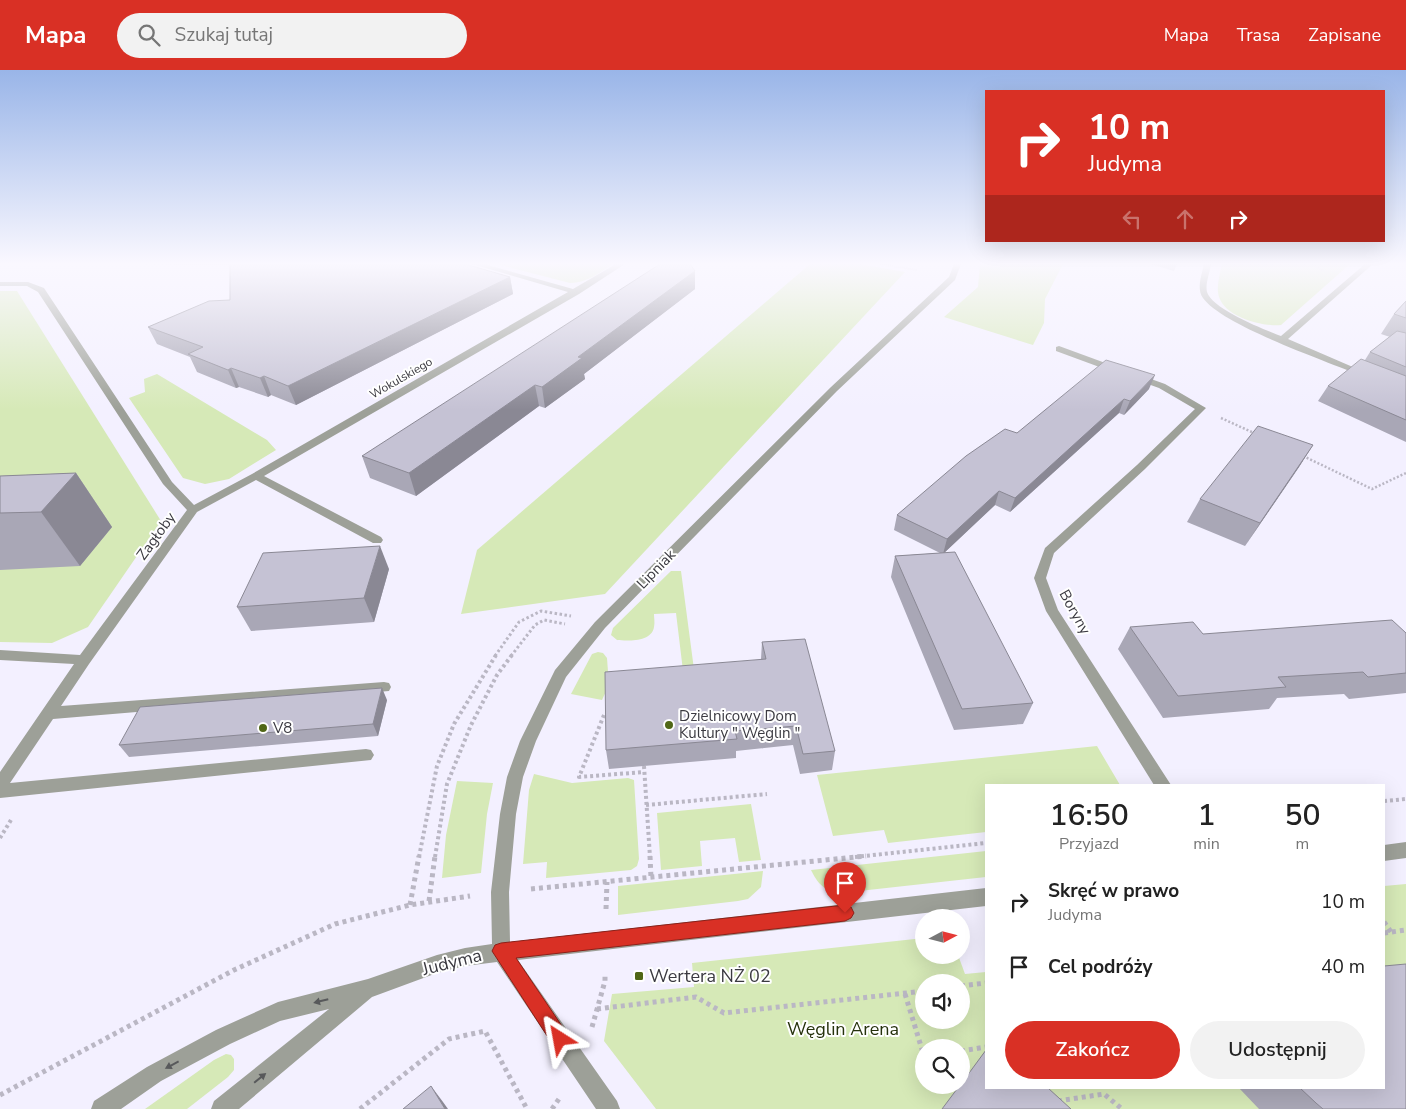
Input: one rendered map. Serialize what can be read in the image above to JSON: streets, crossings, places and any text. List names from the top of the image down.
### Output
{
  "streets": {
    "street": [
      "Wokulskiego",
      "Zagłoby",
      "Lipniak",
      "Boryny",
      "Judyma"
    ]
  },
  "crossings": [
    ["Wokulskiego", "Zagłoby"],
    ["Lipniak", "Judyma"]
  ],
  "parks": ["Węglin Arena"],
  "places": {
    "other": ["Dzielnicowy Dom Kultury \" Węglin \"", "V8"],
    "transit": ["Wertera NŻ 02"]
  },
  "north": "right",
  "page": {
    "header": "Mapa",
    "search": "Szukaj tutaj",
    "nav": ["Mapa", "Trasa", "Zapisane"],
    "turn": ["10 m", "Judyma"],
    "eta": [
      "16:50",
      "Przyjazd",
      "1",
      "min",
      "50",
      "m"
    ],
    "list": [
      {
        "name": "Skręć w prawo",
        "note": "Judyma",
        "value": "10 m"
      },
      {
        "name": "Cel podróży",
        "value": "40 m"
      }
    ],
    "buttons": ["Zakończ", "Udostępnij"]
  }
}
